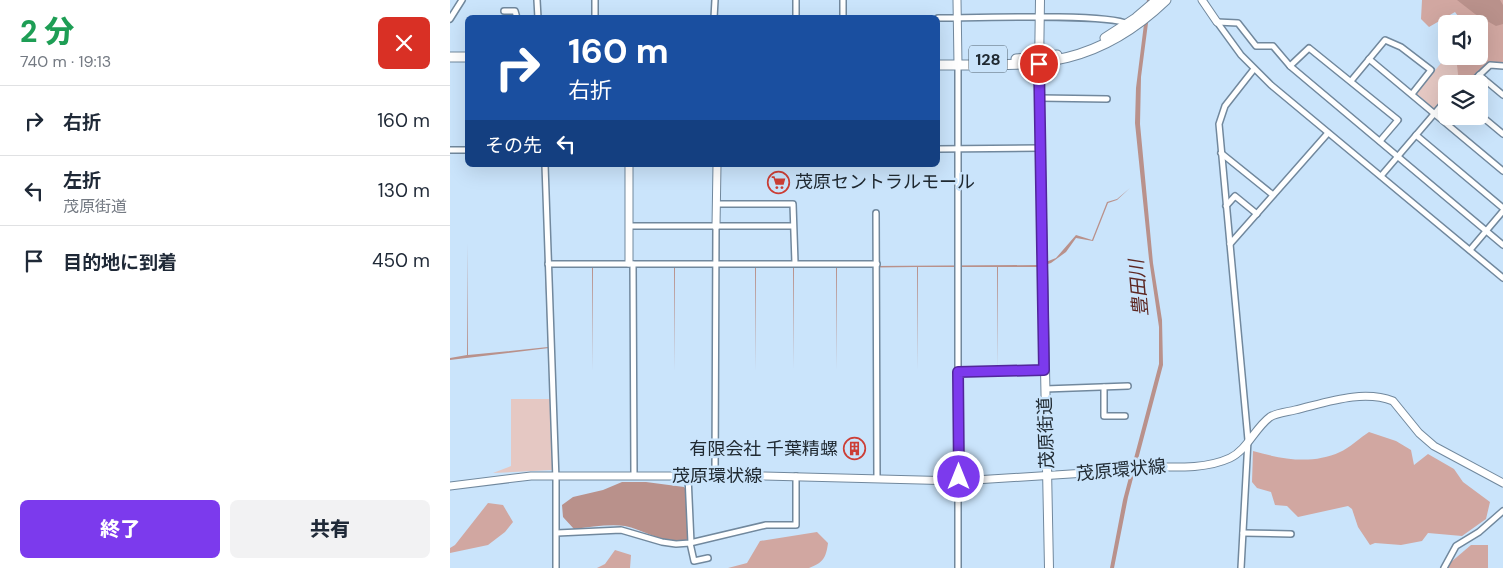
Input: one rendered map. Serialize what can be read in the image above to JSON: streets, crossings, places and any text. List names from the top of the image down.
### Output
{
  "streets": {
    "highway": ["128"],
    "main road": ["茂原街道", "茂原環状線"]
  },
  "crossings": [
    ["128", "茂原街道"],
    ["茂原街道", "茂原環状線"]
  ],
  "water": ["豊田川"],
  "places": {
    "supermarket": ["茂原セントラルモール"],
    "building": ["有限会社 千葉精螺"]
  },
  "page": {
    "heading": ["2 分", "740 m · 19:13"],
    "turn": ["160 m", "右折"],
    "list": [
      {
        "name": "右折",
        "value": "160 m"
      },
      {
        "name": "左折",
        "note": "茂原街道",
        "value": "130 m"
      },
      {
        "name": "目的地に到着",
        "value": "450 m"
      }
    ],
    "then": "その先",
    "buttons": ["終了", "共有"]
  }
}
